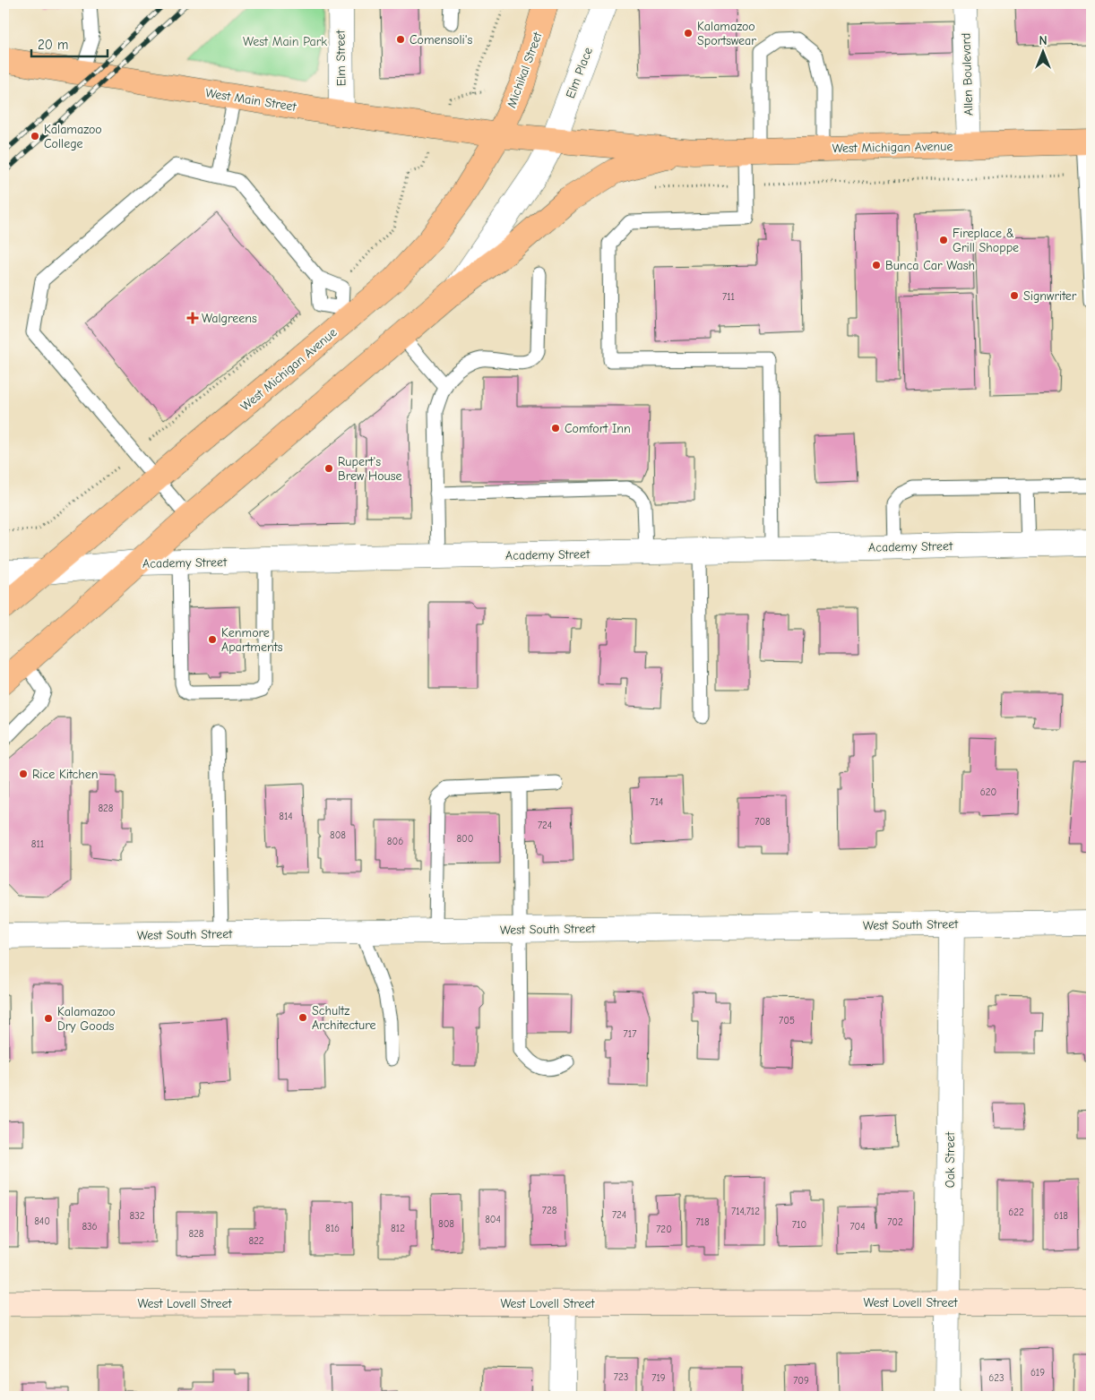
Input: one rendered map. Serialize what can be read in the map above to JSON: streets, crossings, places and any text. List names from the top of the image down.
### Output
{
  "streets": {
    "main road": ["Michikal Street", "West Main Street", "West Michigan Avenue"],
    "street": [
      "Elm Street",
      "Elm Place",
      "Allen Boulevard",
      "Academy Street",
      "West South Street",
      "Oak Street",
      "West Lovell Street"
    ]
  },
  "crossings": [
    ["Elm Street", "West Main Street"],
    ["Michikal Street", "West Main Street"],
    ["Michikal Street", "West Michigan Avenue"],
    ["Elm Place", "West Michigan Avenue"],
    ["Allen Boulevard", "West Michigan Avenue"],
    ["West Main Street", "West Michigan Avenue"],
    ["West Michigan Avenue", "Academy Street"],
    ["West South Street", "Oak Street"],
    ["Oak Street", "West Lovell Street"]
  ],
  "parks": ["West Main Park"],
  "places": {
    "other": [
      "Kalamazoo Sportswear",
      "Comensoli's",
      "Kalamazoo College",
      "Fireplace & Grill Shoppe",
      "Bunca Car Wash",
      "Signwriter",
      "Comfort Inn",
      "Rupert's Brew House",
      "Kenmore Apartments",
      "Rice Kitchen",
      "Schultz Architecture",
      "Kalamazoo Dry Goods"
    ],
    "health": ["Walgreens"]
  },
  "house_numbers": [
    "711",
    "620",
    "714",
    "828",
    "814",
    "708",
    "724",
    "808",
    "800",
    "806",
    "811",
    "705",
    "717",
    "728",
    "714,712",
    "622",
    "724",
    "832",
    "618",
    "804",
    "840",
    "718",
    "702",
    "808",
    "710",
    "836",
    "704",
    "816",
    "812",
    "720",
    "828",
    "822",
    "619",
    "723",
    "719",
    "623",
    "709"
  ],
  "scale_bar": "20 m",
  "north": "top"
}
